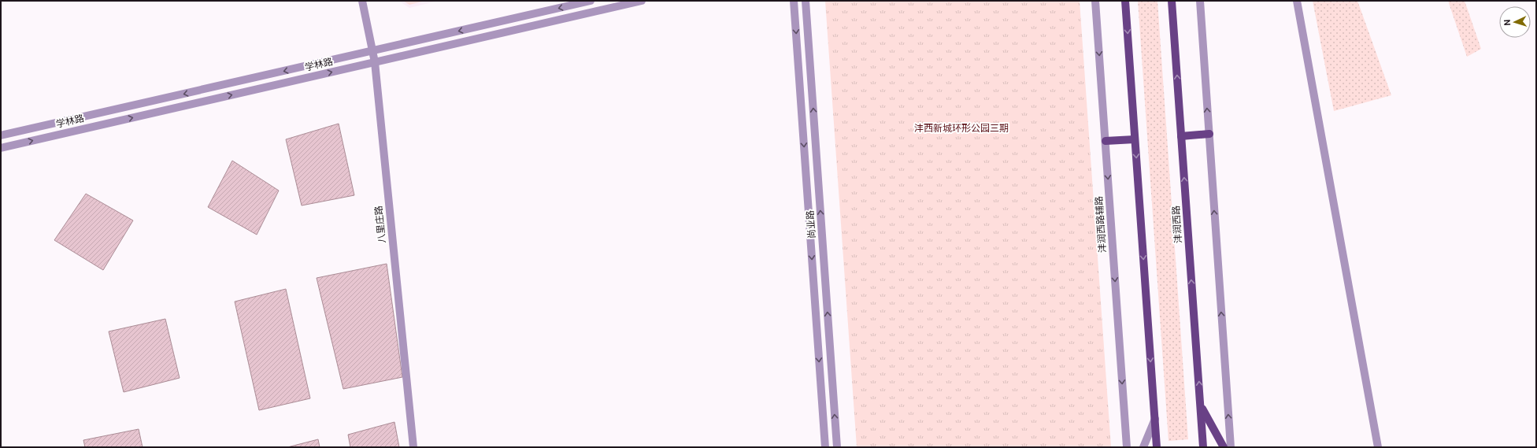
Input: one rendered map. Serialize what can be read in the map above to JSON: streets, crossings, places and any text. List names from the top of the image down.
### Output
{
  "streets": {
    "main road": ["沣润西路"],
    "street": [
      "学林路",
      "八里庄路",
      "尚业路",
      "沣润西路辅路"
    ]
  },
  "crossings": [
    ["学林路", "八里庄路"]
  ],
  "one_way": ["沣润西路辅路"],
  "parks": ["沣西新城环形公园三期"],
  "north": "left"
}
